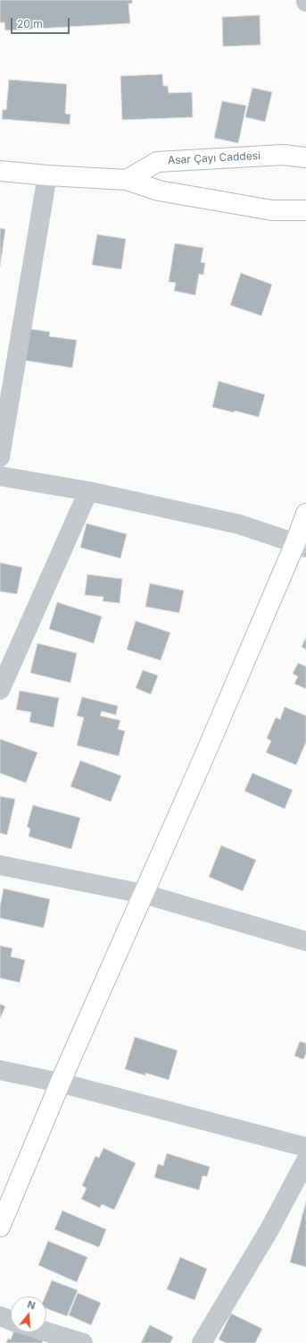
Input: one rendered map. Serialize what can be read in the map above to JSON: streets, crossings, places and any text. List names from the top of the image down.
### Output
{
  "streets": {
    "street": ["Asar Çayı Caddesi"]
  },
  "scale_bar": "20 m",
  "north": "top"
}
